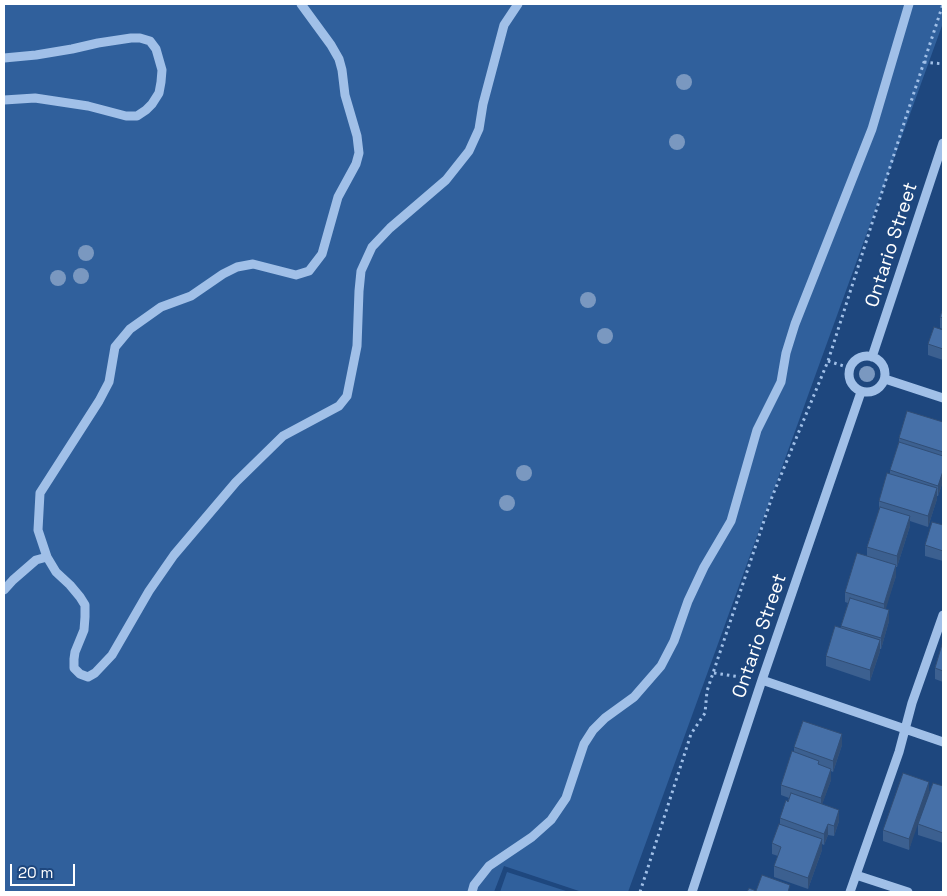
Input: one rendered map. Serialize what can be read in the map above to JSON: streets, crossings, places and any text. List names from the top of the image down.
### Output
{
  "streets": {
    "street": ["Ontario Street"]
  },
  "scale_bar": "20 m"
}
